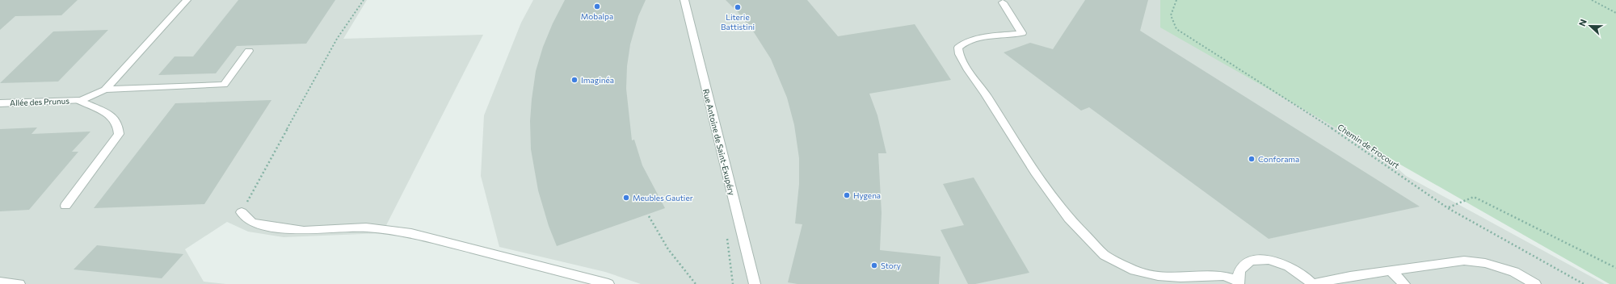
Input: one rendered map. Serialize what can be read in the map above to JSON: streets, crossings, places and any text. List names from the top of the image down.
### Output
{
  "streets": {
    "street": ["Allée des Prunus", "Rue Antoine de Saint-Exupéry"],
    "path": ["Chemin de Frocourt"]
  },
  "places": [
    "Mobalpa",
    "Literie Battistini",
    "Imaginéa",
    "Conforama",
    "Hygena",
    "Meubles Gautier",
    "Story"
  ],
  "north": "left"
}
